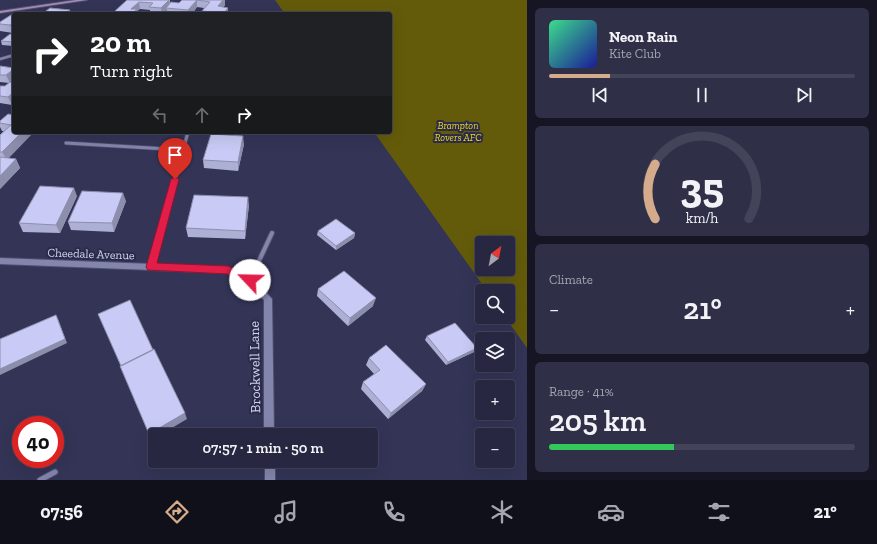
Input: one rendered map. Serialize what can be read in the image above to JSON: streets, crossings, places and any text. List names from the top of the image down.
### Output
{
  "streets": {
    "street": ["Cheedale Avenue", "Brockwell Lane"]
  },
  "crossings": [
    ["Cheedale Avenue", "Brockwell Lane"]
  ],
  "parks": ["Brampton Rovers AFC"],
  "north": "top right",
  "page": {
    "turn": ["20 m", "Turn right"],
    "song": ["Neon Rain", "Kite Club"],
    "map_buttons": ["+", "−"],
    "tile": [
      "Climate",
      ["Range · 41%", "205 km"]
    ],
    "heat": ["−", "21°", "+"],
    "limit": "40",
    "trip": "07:57 · 1 min · 50 m",
    "tabs": ["07:56", "21°"],
    "gauge": ["35", "km/h"]
  }
}
